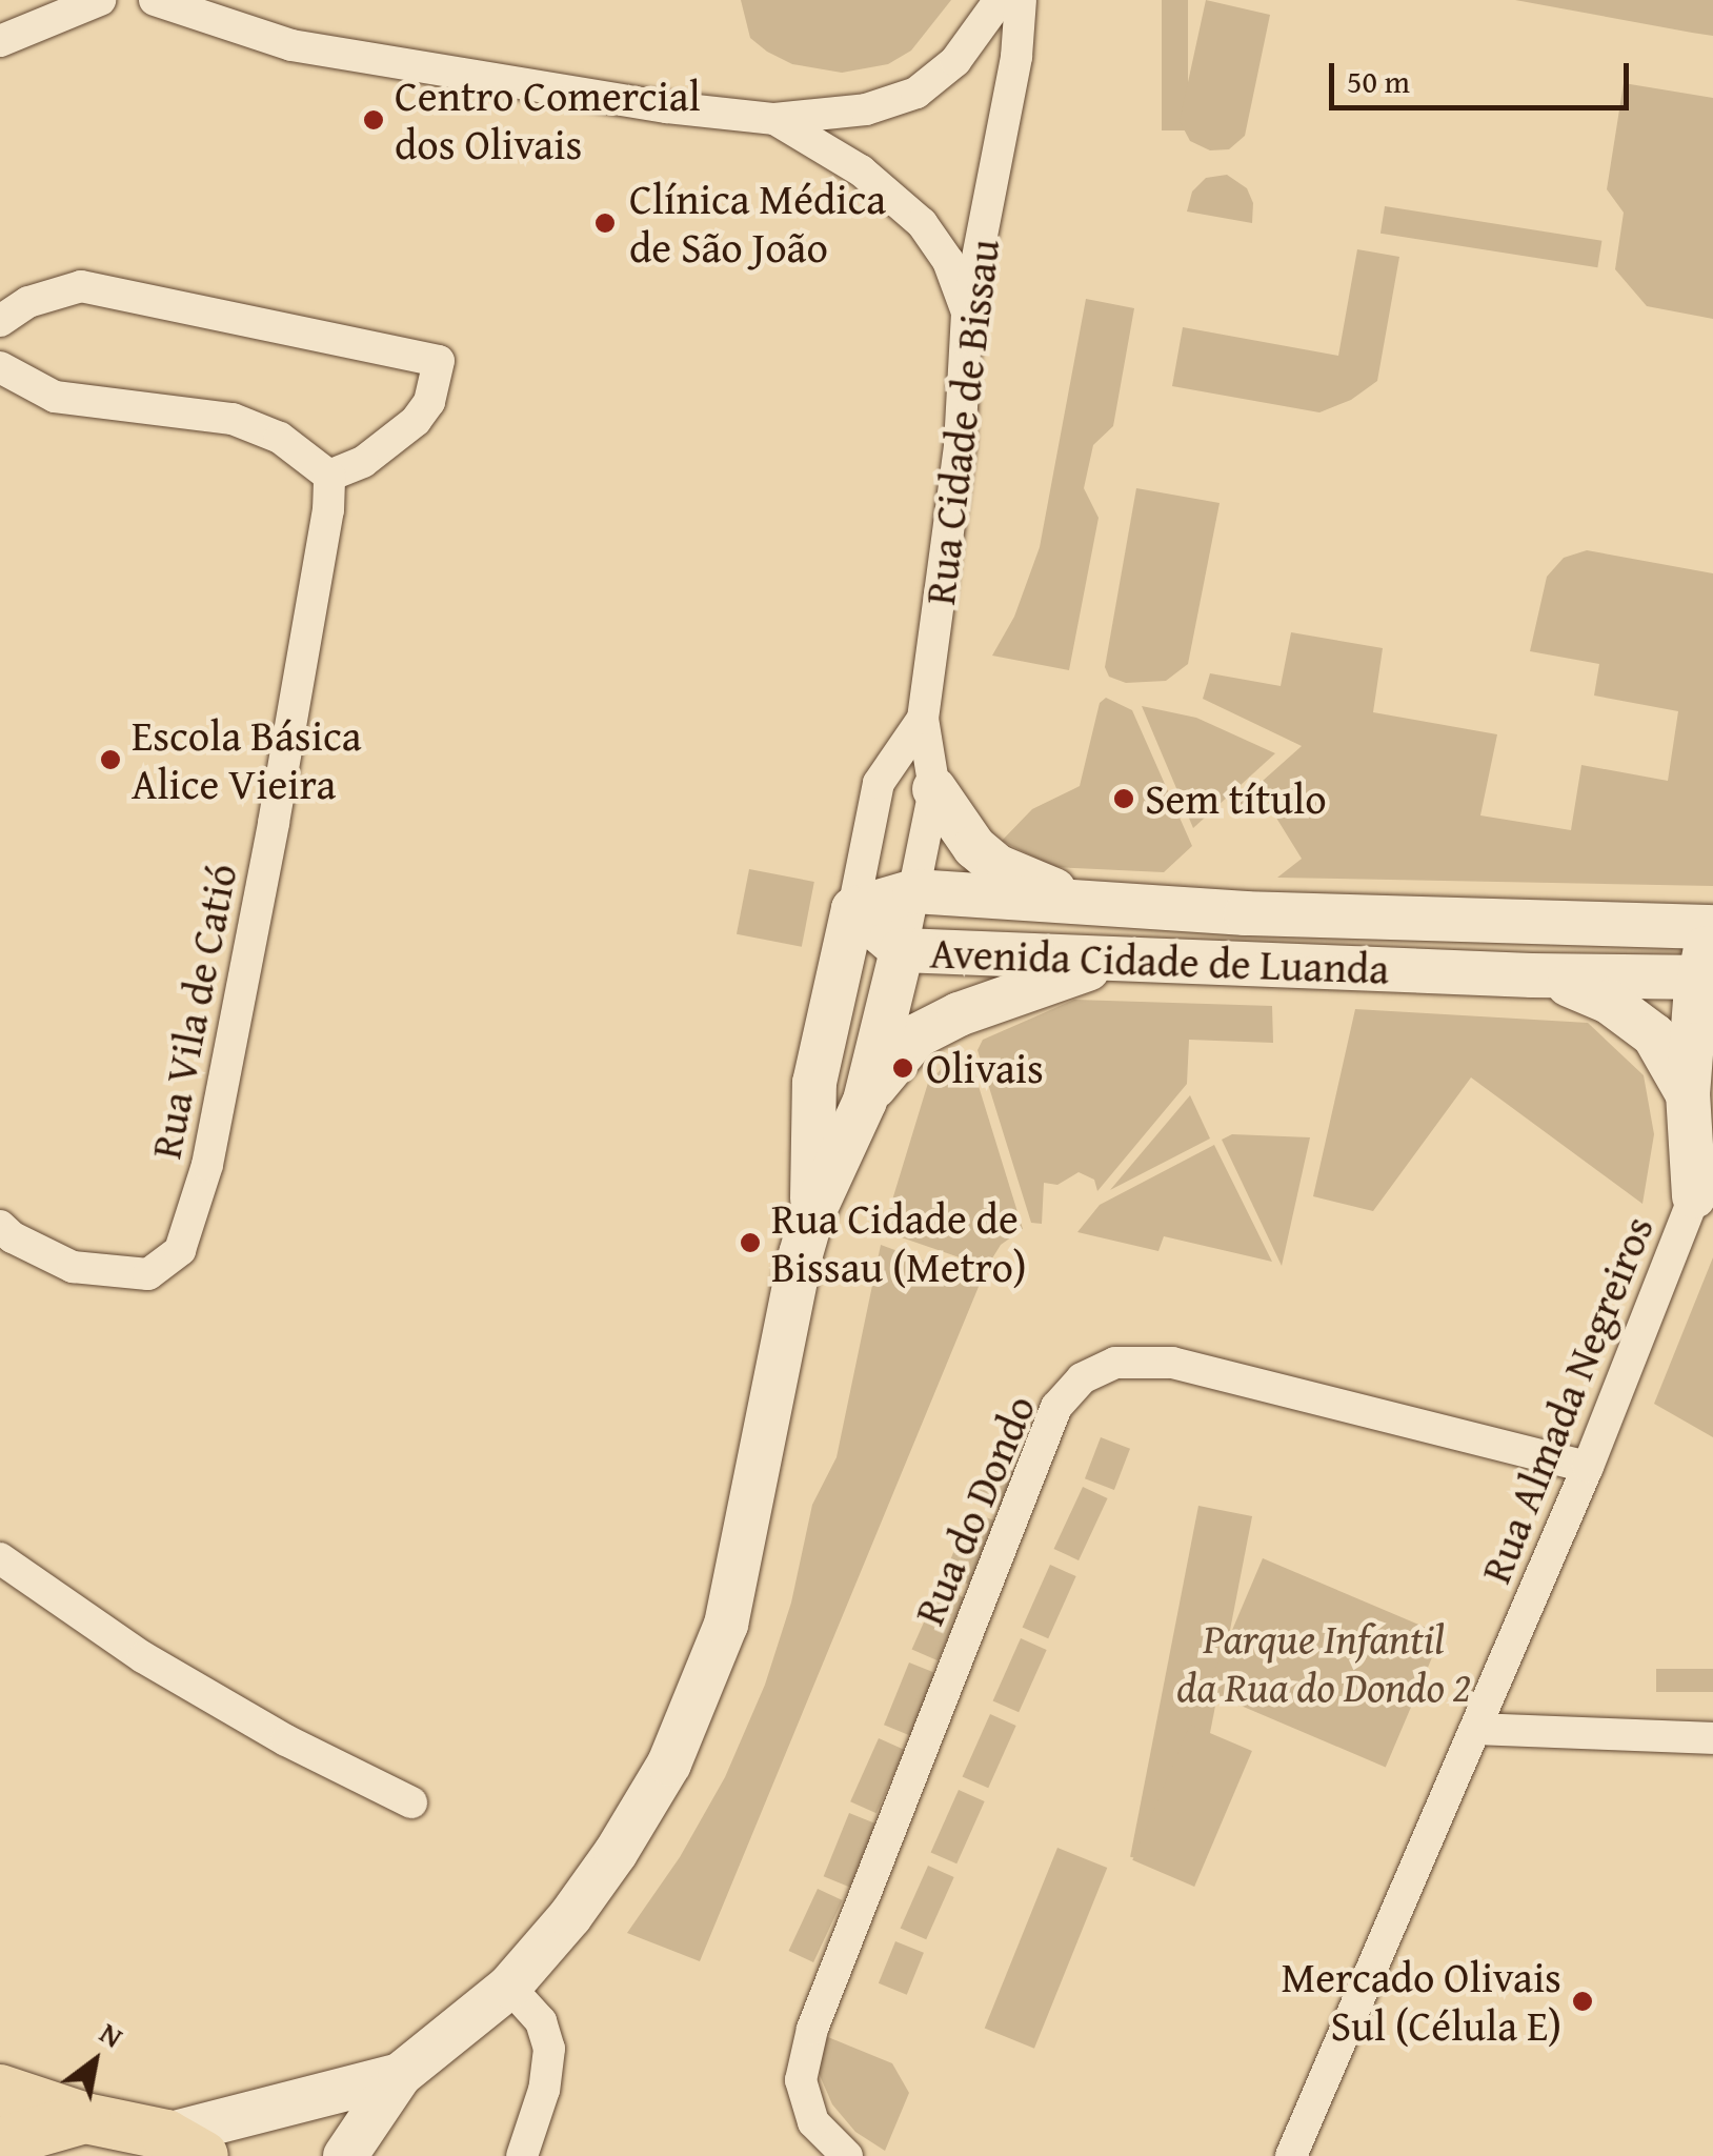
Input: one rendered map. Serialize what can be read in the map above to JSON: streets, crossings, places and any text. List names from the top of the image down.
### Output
{
  "streets": {
    "main road": ["Rua Cidade de Bissau", "Avenida Cidade de Luanda"],
    "street": ["Rua Vila de Catió", "Rua Almada Negreiros", "Rua do Dondo"]
  },
  "crossings": [
    ["Rua Cidade de Bissau", "Avenida Cidade de Luanda"],
    ["Rua Almada Negreiros", "Rua do Dondo"]
  ],
  "parks": ["Parque Infantil da Rua do Dondo 2"],
  "places": [
    "Centro Comercial dos Olivais",
    "Clínica Médica de São João",
    "Escola Básica Alice Vieira",
    "Sem título",
    "Olivais",
    "Rua Cidade de Bissau (Metro)",
    "Mercado Olivais Sul (Célula E)"
  ],
  "scale_bar": "50 m",
  "north": "top right"
}
